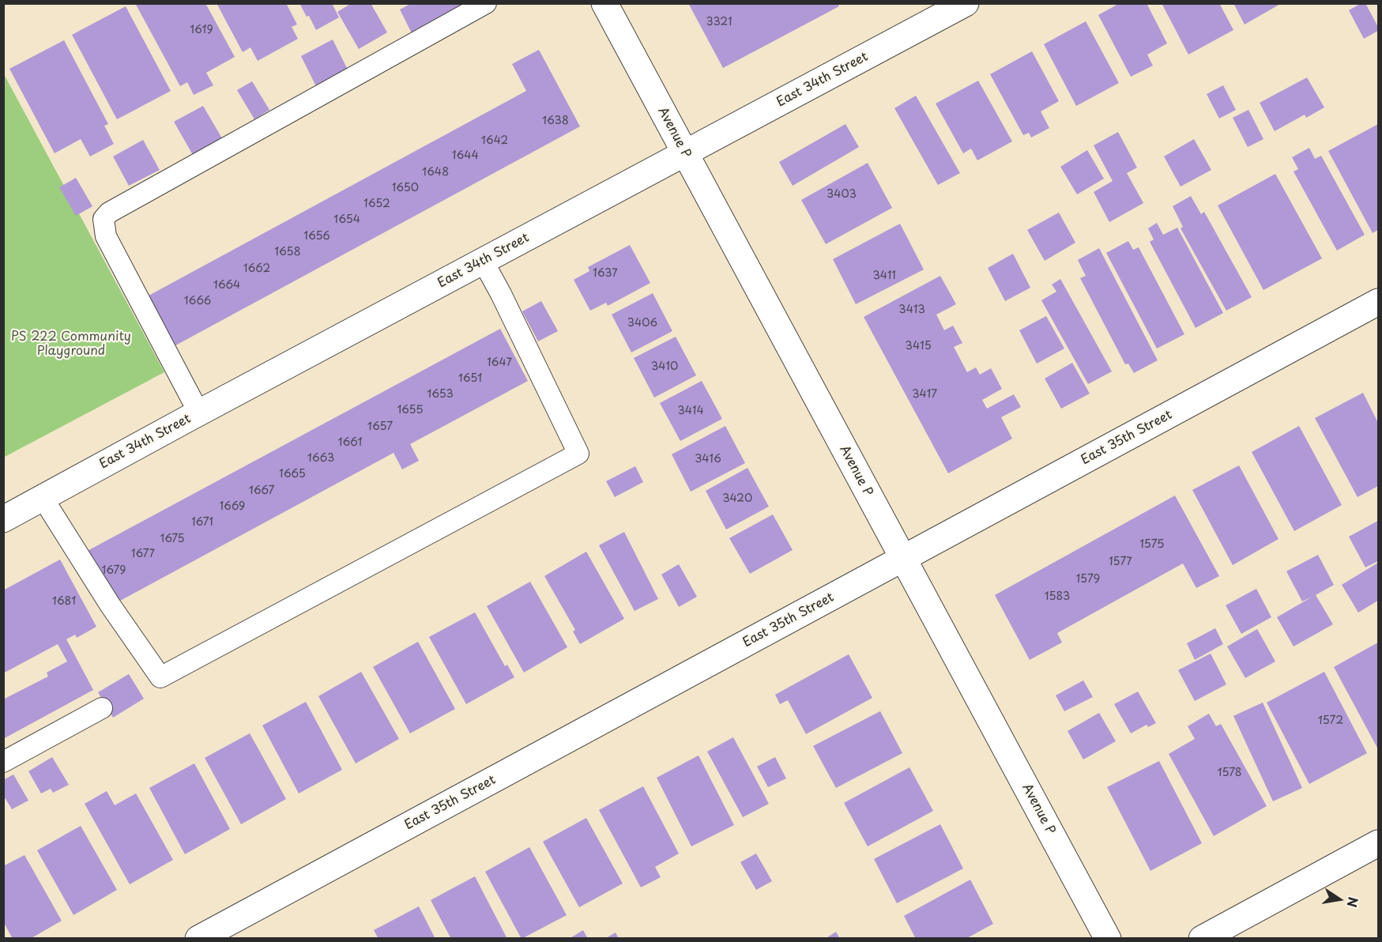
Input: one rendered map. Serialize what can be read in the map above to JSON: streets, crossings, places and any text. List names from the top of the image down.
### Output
{
  "streets": {
    "street": ["East 34th Street", "Avenue P", "East 35th Street"]
  },
  "crossings": [
    ["East 34th Street", "Avenue P"],
    ["Avenue P", "East 35th Street"]
  ],
  "parks": ["PS 222 Community Playground"],
  "house_numbers": [
    "3321",
    "1619",
    "1638",
    "1642",
    "1644",
    "1648",
    "1650",
    "3403",
    "1652",
    "1654",
    "1656",
    "1658",
    "1662",
    "1637",
    "3411",
    "1664",
    "1666",
    "3413",
    "3406",
    "3415",
    "1647",
    "3410",
    "1651",
    "1653",
    "3417",
    "1655",
    "3414",
    "1657",
    "1661",
    "1663",
    "3416",
    "1665",
    "1667",
    "3420",
    "1669",
    "1671",
    "1675",
    "1575",
    "1677",
    "1577",
    "1679",
    "1579",
    "1583",
    "1681",
    "1572",
    "1578"
  ],
  "north": "right"
}
